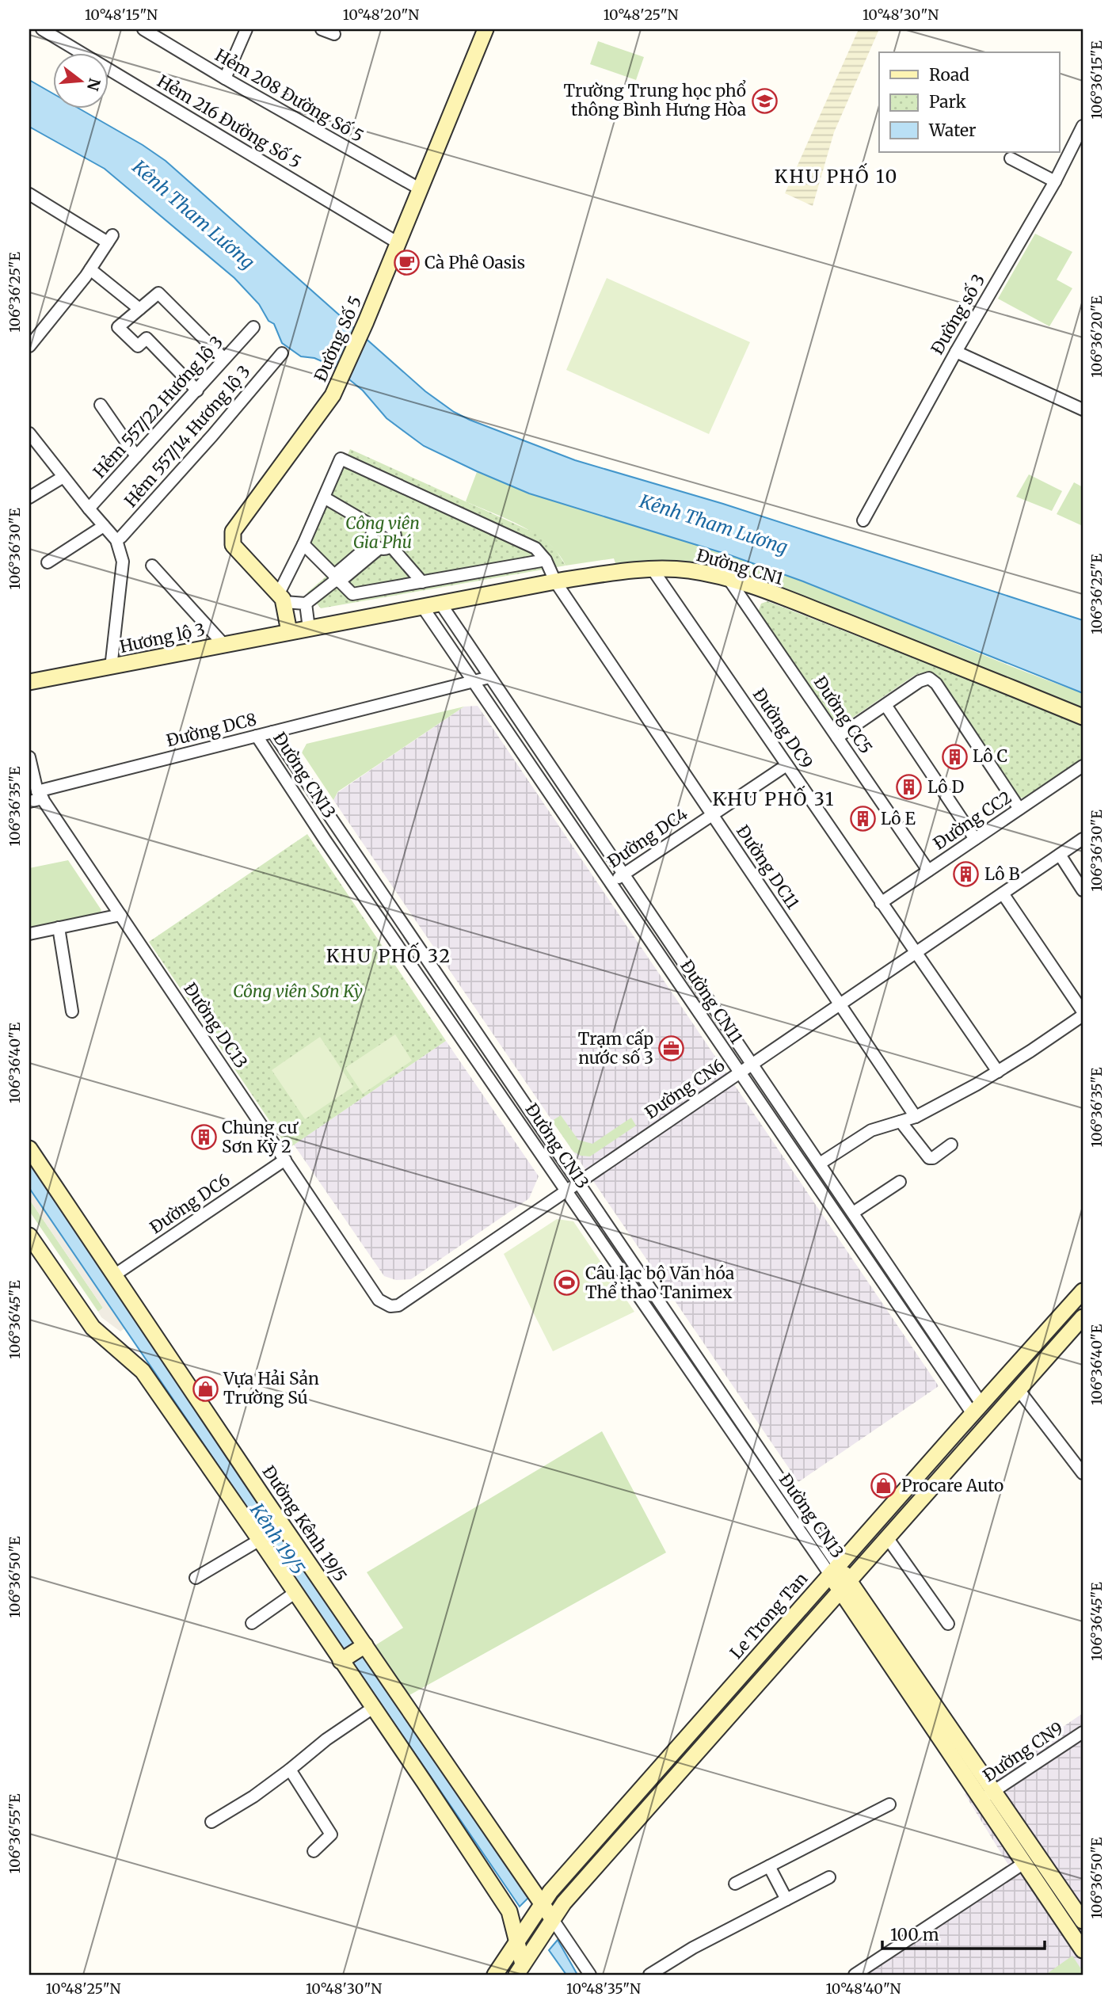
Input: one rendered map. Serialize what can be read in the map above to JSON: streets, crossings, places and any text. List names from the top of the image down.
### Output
{
  "streets": {
    "street": [
      "Hẻm 208 Đường Số 5",
      "Hẻm 216 Đường Số 5",
      "Đường số 3",
      "Đường Số 5",
      "Hẻm 557/22 Hương lộ 3",
      "Hẻm 557/14 Hương lộ 3",
      "Đường CN1",
      "Hương lộ 3",
      "Đường CC5",
      "Đường DC9",
      "Đường DC8",
      "Đường CN13",
      "Đường CC2",
      "Đường DC4",
      "Đường DC11",
      "Đường CN11",
      "Đường DC13",
      "Đường CN6",
      "Đường DC6",
      "Đường Kênh 19/5",
      "Le Trong Tan",
      "Đường CN9"
    ]
  },
  "crossings": [
    ["Hẻm 208 Đường Số 5", "Đường Số 5"],
    ["Hẻm 216 Đường Số 5", "Đường Số 5"],
    ["Đường CN1", "Hương lộ 3"],
    ["Đường CN1", "Đường CC5"],
    ["Đường CN1", "Đường DC9"],
    ["Đường CN1", "Đường DC11"],
    ["Đường CN1", "Đường CN11"],
    ["Đường CC5", "Đường CC2"],
    ["Đường DC9", "Đường CC2"],
    ["Đường DC9", "Đường DC4"],
    ["Đường DC9", "Đường CN6"],
    ["Đường DC8", "Đường CN13"],
    ["Đường DC8", "Đường CN11"],
    ["Đường DC8", "Đường DC13"],
    ["Đường CN13", "Đường CN6"],
    ["Đường CN13", "Le Trong Tan"],
    ["Đường DC4", "Đường DC11"],
    ["Đường DC4", "Đường CN11"],
    ["Đường DC11", "Đường CN6"],
    ["Đường CN11", "Đường CN6"],
    ["Đường CN11", "Le Trong Tan"],
    ["Đường DC13", "Đường CN6"],
    ["Đường DC13", "Đường DC6"],
    ["Đường DC6", "Đường Kênh 19/5"],
    ["Đường Kênh 19/5", "Le Trong Tan"]
  ],
  "districts": ["KHU PHỐ 10", "KHU PHỐ 31", "KHU PHỐ 32"],
  "water": ["Kênh Tham Lương", "Kênh 19/5"],
  "parks": ["Công viên Gia Phú", "Công viên Sơn Kỳ"],
  "places": {
    "school or university": ["Trường Trung học phổ thông Bình Hưng Hòa"],
    "cafe": ["Cà Phê Oasis"],
    "building": [
      "Lô C",
      "Lô D",
      "Lô E",
      "Lô B",
      "Chung cư Sơn Kỳ 2"
    ],
    "office": ["Trạm cấp nước số 3"],
    "sports": ["Câu lạc bộ Văn hóa Thể thao Tanimex"],
    "shop": ["Vựa Hải Sản Trường Sú", "Procare Auto"]
  },
  "legend": ["Road", "Park", "Water"],
  "scale_bar": "100 m",
  "north": "right",
  "coordinates": [
    "10°48'15\"N",
    "10°48'20\"N",
    "10°48'25\"N",
    "10°48'30\"N",
    "106°36'15\"E",
    "106°36'25\"E",
    "106°36'20\"E",
    "106°36'30\"E",
    "106°36'35\"E",
    "106°36'40\"E",
    "106°36'45\"E",
    "106°36'50\"E",
    "106°36'55\"E",
    "10°48'35\"N",
    "10°48'40\"N"
  ]
}
